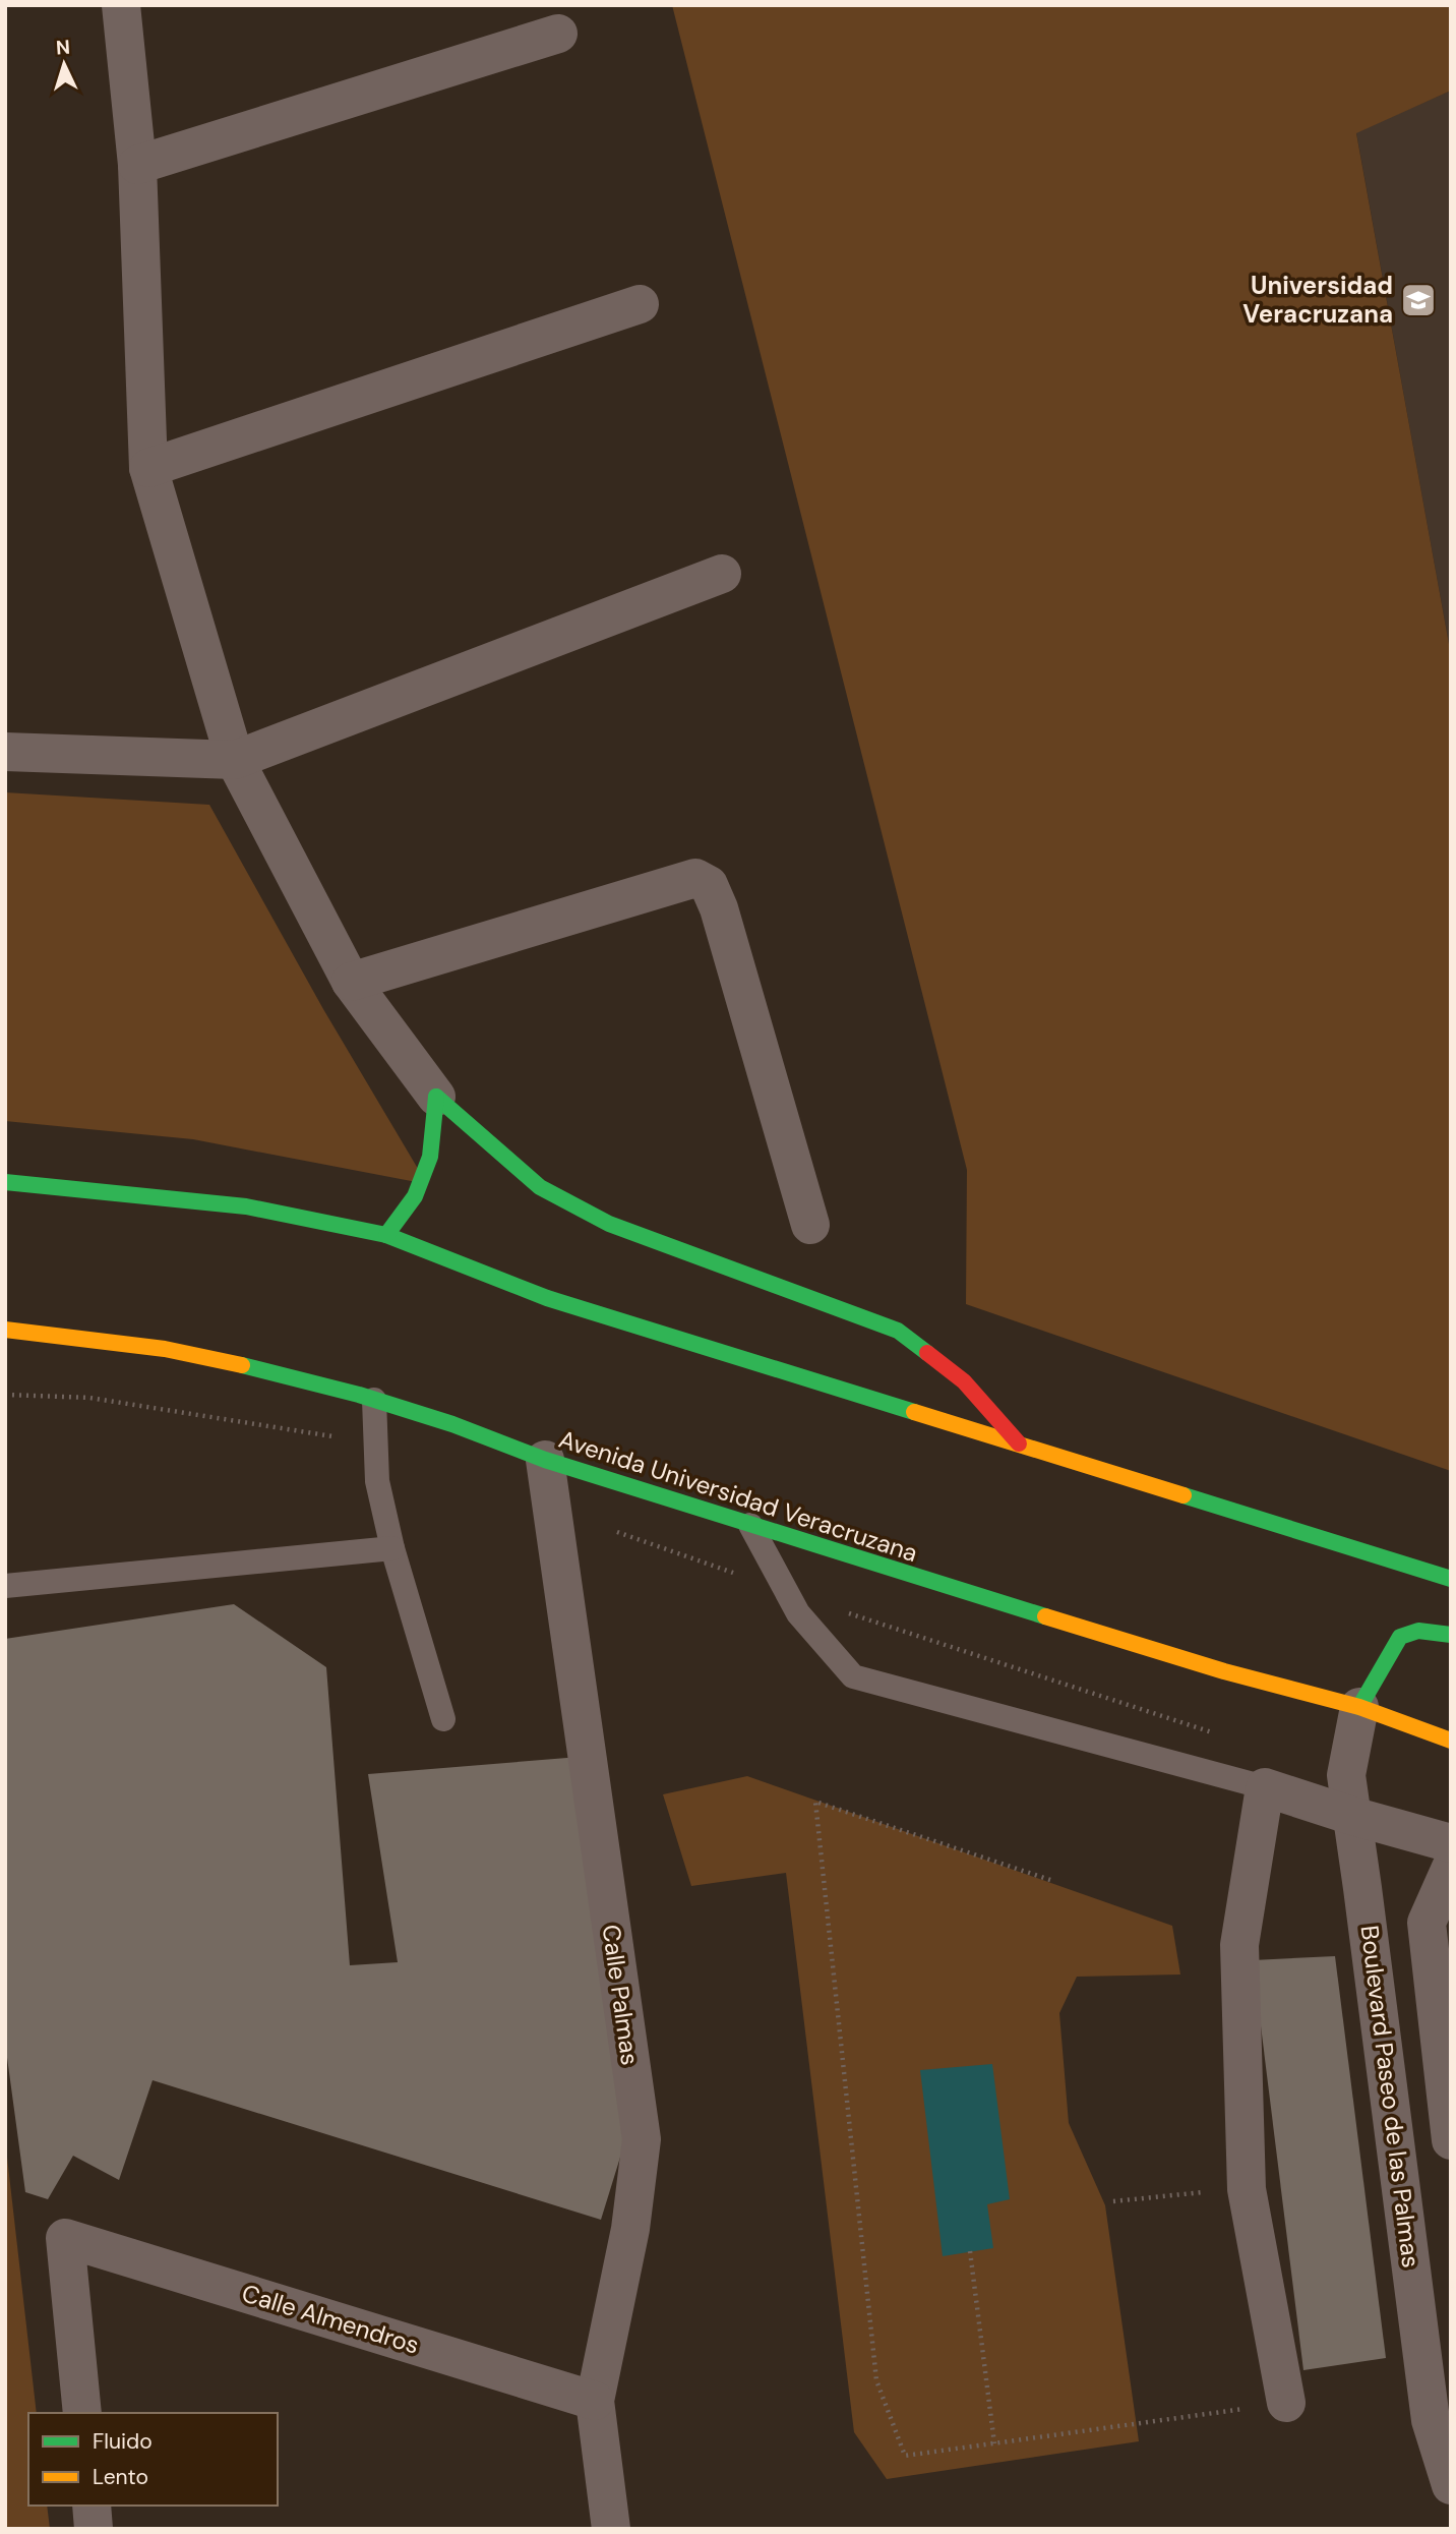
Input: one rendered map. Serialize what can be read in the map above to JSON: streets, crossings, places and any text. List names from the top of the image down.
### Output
{
  "streets": {
    "main road": ["Avenida Universidad Veracruzana"],
    "street": ["Calle Palmas", "Boulevard Paseo de las Palmas", "Calle Almendros"]
  },
  "crossings": [
    ["Avenida Universidad Veracruzana", "Calle Palmas"],
    ["Avenida Universidad Veracruzana", "Boulevard Paseo de las Palmas"],
    ["Calle Palmas", "Calle Almendros"]
  ],
  "places": {
    "school or university": ["Universidad Veracruzana"]
  },
  "legend": ["Fluido", "Lento"],
  "north": "top"
}
